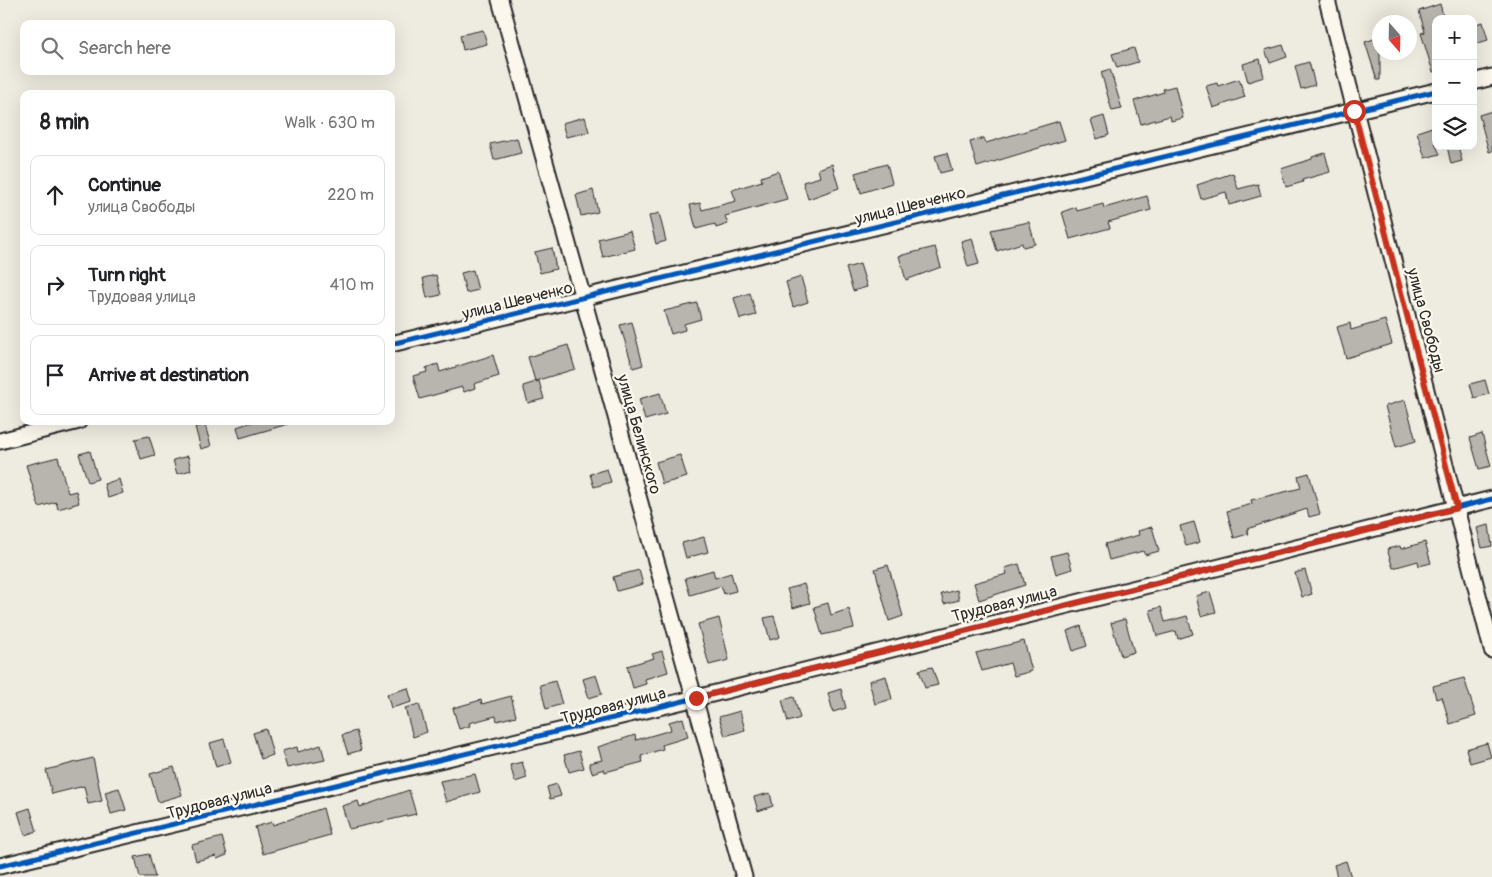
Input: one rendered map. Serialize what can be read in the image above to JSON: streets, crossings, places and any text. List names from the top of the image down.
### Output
{
  "streets": {
    "street": [
      "улица Шевченко",
      "улица Свободы",
      "улица Белинского",
      "Трудовая улица"
    ]
  },
  "crossings": [
    ["улица Шевченко", "улица Свободы"],
    ["улица Шевченко", "улица Белинского"],
    ["улица Свободы", "Трудовая улица"],
    ["улица Белинского", "Трудовая улица"]
  ],
  "north": "bottom",
  "page": {
    "map_buttons": ["+", "−"],
    "search": "Search here",
    "heading": ["8 min", "Walk · 630 m"],
    "list": [
      ["Continue", "улица Свободы", "220 m"],
      ["Turn right", "Трудовая улица", "410 m"],
      "Arrive at destination"
    ]
  }
}
